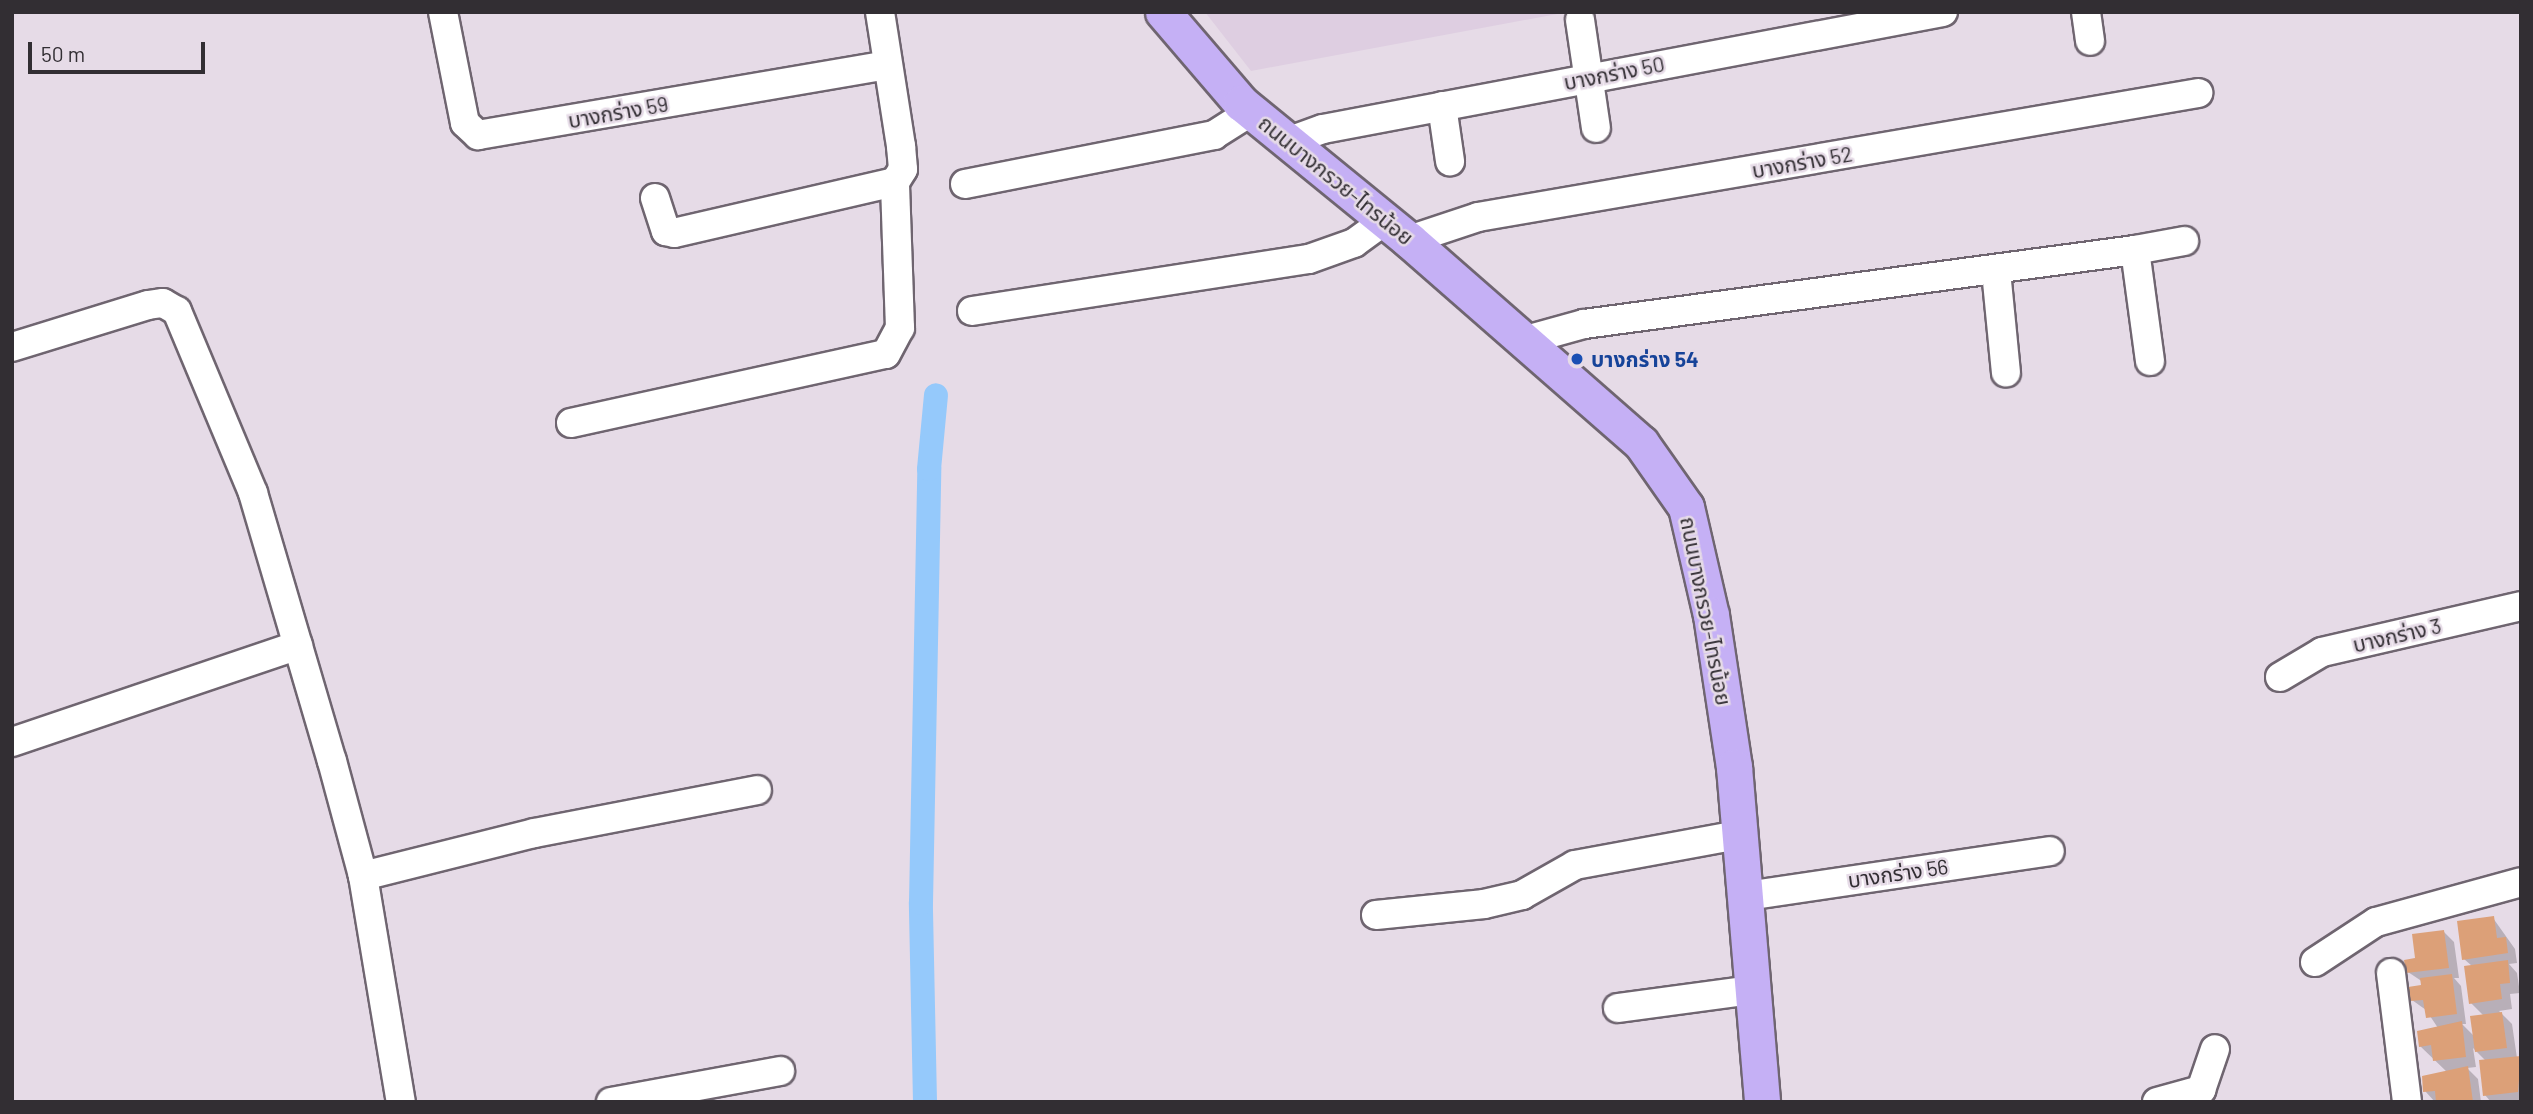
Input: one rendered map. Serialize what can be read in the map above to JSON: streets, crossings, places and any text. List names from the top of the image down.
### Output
{
  "streets": {
    "main road": ["ถนนบางกรวย-ไทรน้อย"],
    "street": [
      "บางกร่าง 50",
      "บางกร่าง 59",
      "บางกร่าง 52",
      "บางกร่าง 3",
      "บางกร่าง 56"
    ]
  },
  "crossings": [
    ["บางกร่าง 50", "ถนนบางกรวย-ไทรน้อย"],
    ["บางกร่าง 52", "ถนนบางกรวย-ไทรน้อย"],
    ["ถนนบางกรวย-ไทรน้อย", "บางกร่าง 56"]
  ],
  "places": ["บางกร่าง 54"],
  "scale_bar": "50 m"
}
